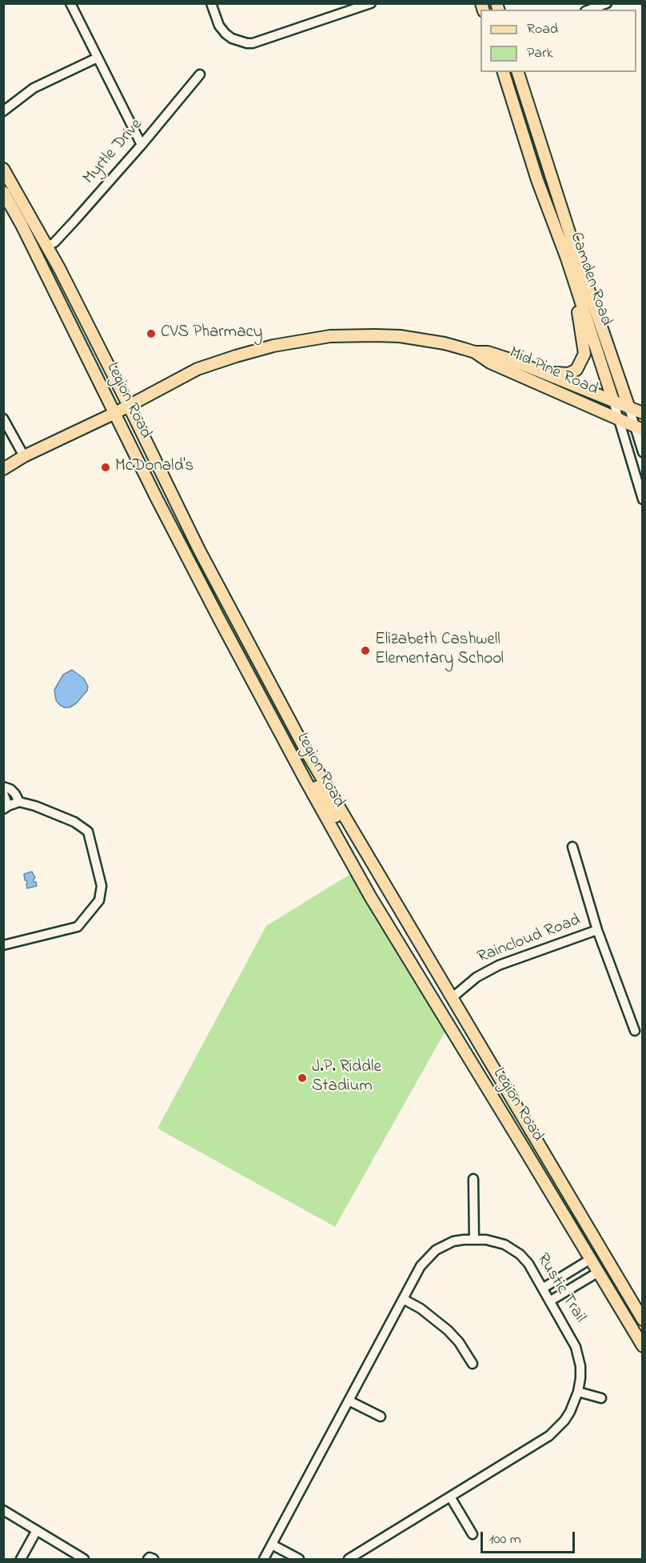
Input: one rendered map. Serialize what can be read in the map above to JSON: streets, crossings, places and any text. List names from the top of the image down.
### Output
{
  "streets": {
    "main road": ["Camden Road", "Mid Pine Road", "Legion Road"],
    "street": ["Myrtle Drive", "Raincloud Road", "Rustic Trail"]
  },
  "crossings": [
    ["Myrtle Drive", "Legion Road"],
    ["Camden Road", "Mid Pine Road"],
    ["Mid Pine Road", "Legion Road"],
    ["Legion Road", "Raincloud Road"]
  ],
  "places": [
    "CVS Pharmacy",
    "McDonald's",
    "Elizabeth Cashwell Elementary School",
    "J.P. Riddle Stadium"
  ],
  "legend": ["Road", "Park"],
  "scale_bar": "100 m"
}
